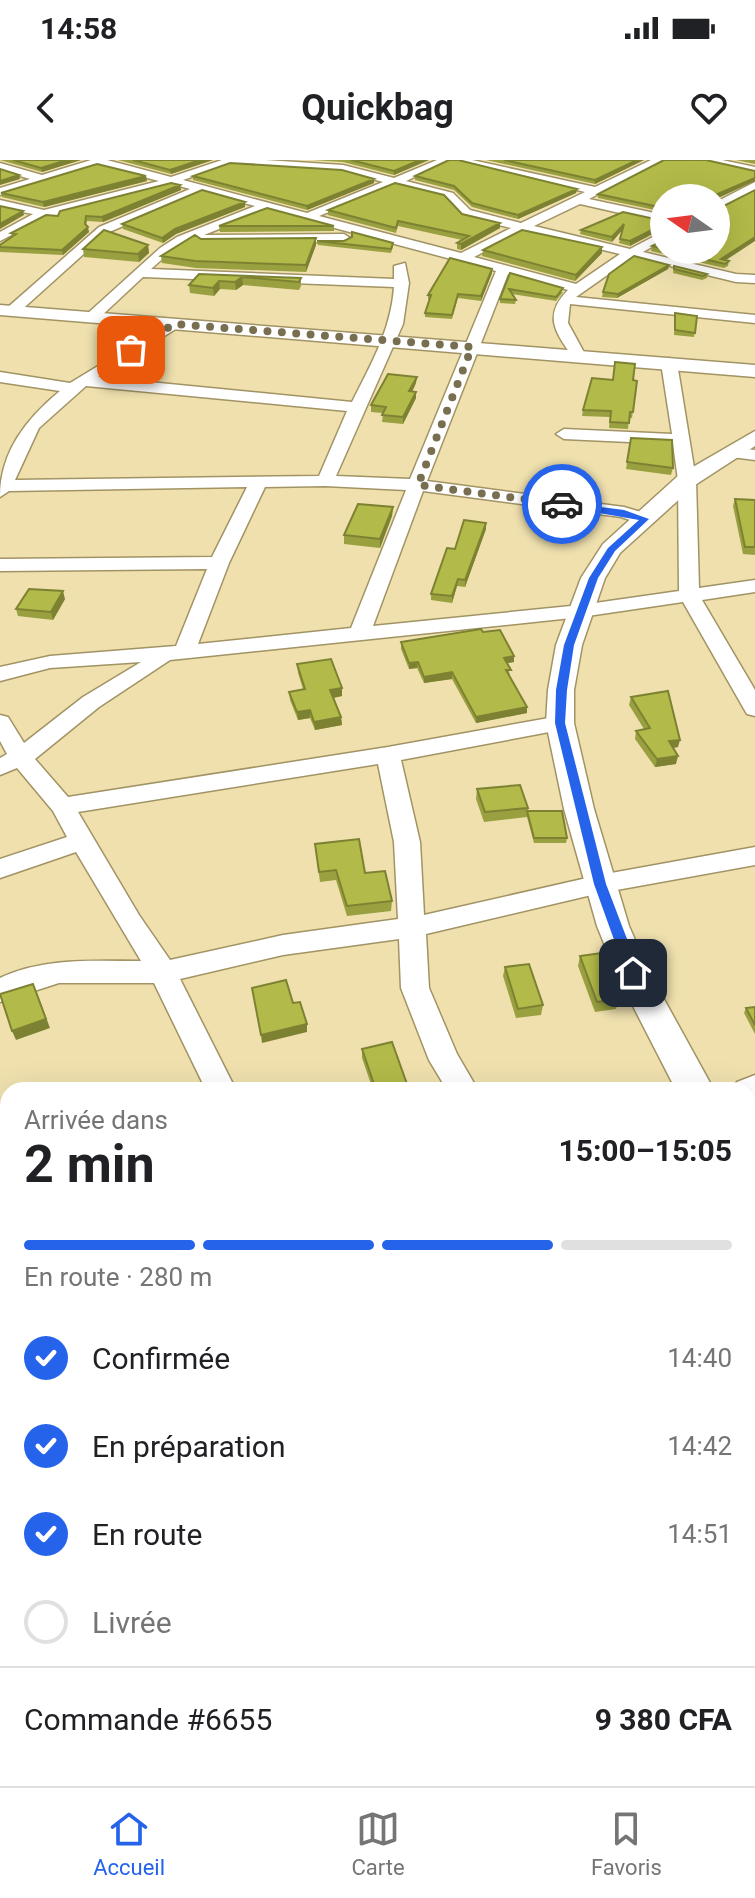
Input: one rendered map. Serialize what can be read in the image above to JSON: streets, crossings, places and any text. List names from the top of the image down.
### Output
{
  "north": "left",
  "page": {
    "status": "14:58",
    "header": "Quickbag",
    "heading": ["2 min", "Arrivée dans", "15:00–15:05"],
    "panel": ["Commande #6655", "9 380 CFA"],
    "bar": "En route · 280 m",
    "list": [
      ["Confirmée", "14:40"],
      ["En préparation", "14:42"],
      ["En route", "14:51"],
      "Livrée"
    ],
    "tabs": ["Accueil", "Carte", "Favoris"]
  }
}
